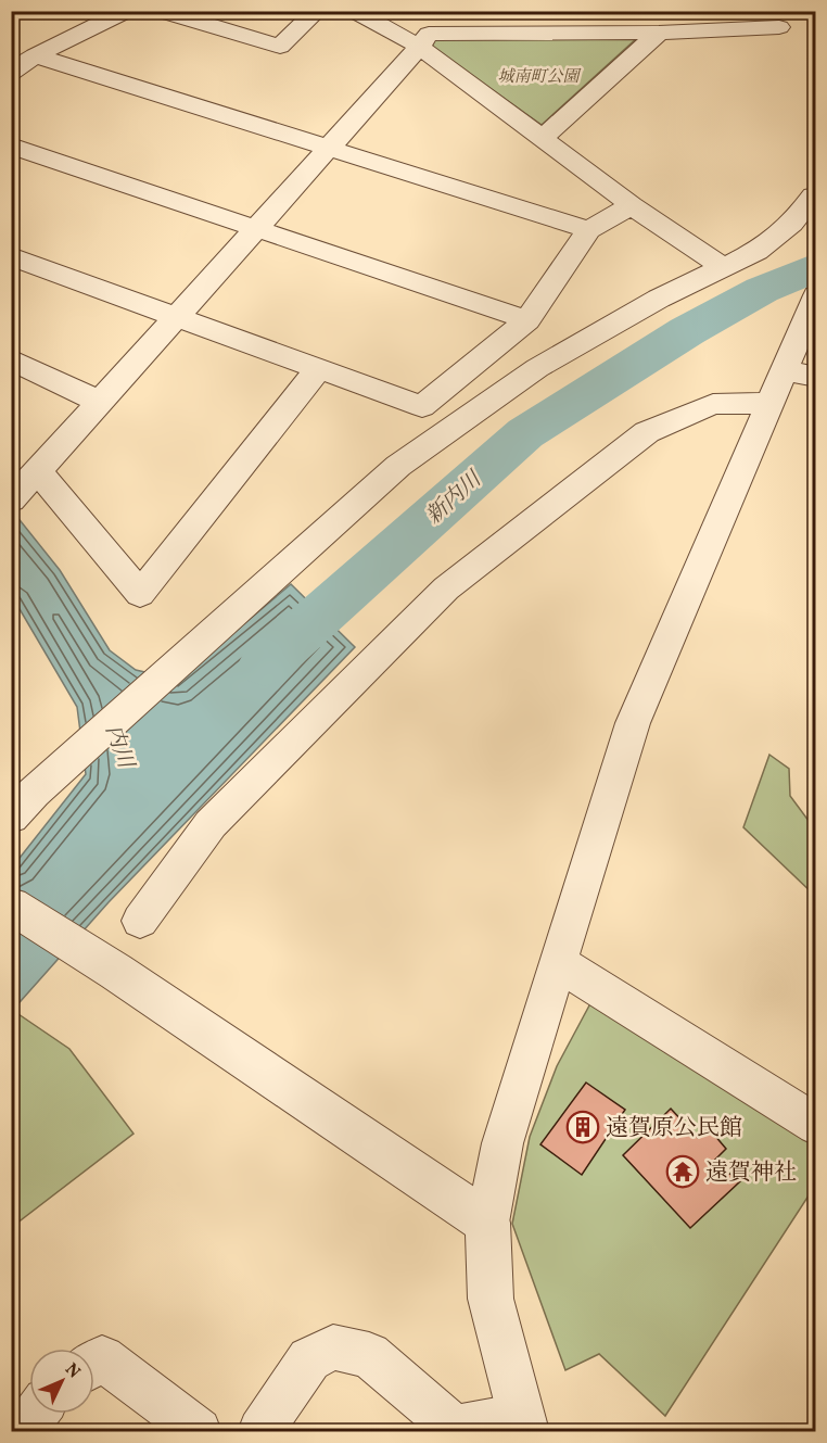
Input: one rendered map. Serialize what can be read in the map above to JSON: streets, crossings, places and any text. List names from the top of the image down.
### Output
{
  "water": ["新内川", "内川"],
  "parks": ["城南町公園"],
  "places": {
    "building": ["遠賀原公民館"],
    "temple": ["遠賀神社"]
  },
  "north": "top right"
}
